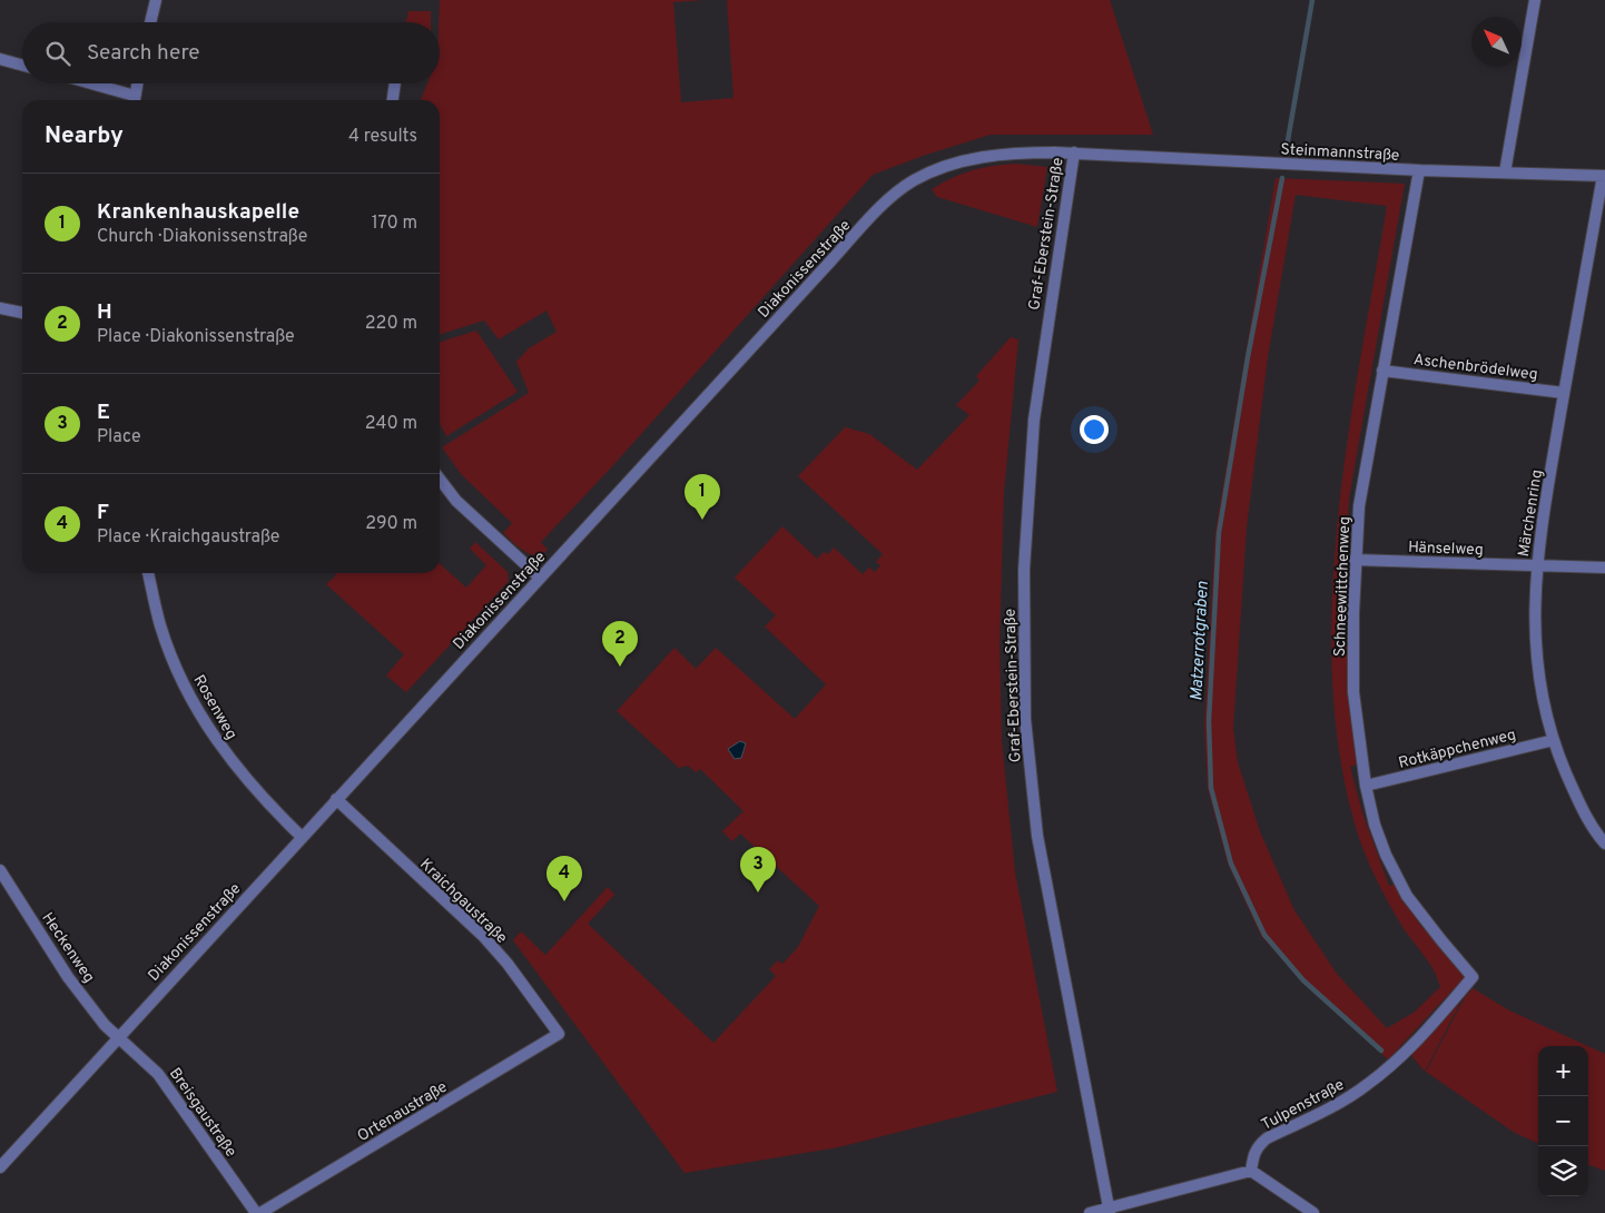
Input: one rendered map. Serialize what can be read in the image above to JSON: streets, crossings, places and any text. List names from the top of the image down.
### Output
{
  "streets": {
    "street": [
      "Steinmannstraße",
      "Graf-Eberstein-Straße",
      "Diakonissenstraße",
      "Aschenbrödelweg",
      "Märchenring",
      "Hänselweg",
      "Schneewittchenweg",
      "Rosenweg",
      "Rotkäppchenweg",
      "Kraichgaustraße",
      "Heckenweg",
      "Tulpenstraße",
      "Ortenaustraße",
      "Breisgaustraße"
    ]
  },
  "crossings": [
    ["Steinmannstraße", "Graf-Eberstein-Straße"],
    ["Steinmannstraße", "Diakonissenstraße"],
    ["Steinmannstraße", "Märchenring"],
    ["Steinmannstraße", "Schneewittchenweg"],
    ["Graf-Eberstein-Straße", "Diakonissenstraße"],
    ["Diakonissenstraße", "Rosenweg"],
    ["Diakonissenstraße", "Kraichgaustraße"],
    ["Diakonissenstraße", "Heckenweg"],
    ["Diakonissenstraße", "Breisgaustraße"],
    ["Aschenbrödelweg", "Märchenring"],
    ["Aschenbrödelweg", "Schneewittchenweg"],
    ["Märchenring", "Hänselweg"],
    ["Märchenring", "Rotkäppchenweg"],
    ["Hänselweg", "Schneewittchenweg"],
    ["Schneewittchenweg", "Rotkäppchenweg"],
    ["Schneewittchenweg", "Tulpenstraße"],
    ["Kraichgaustraße", "Ortenaustraße"],
    ["Heckenweg", "Breisgaustraße"]
  ],
  "water": ["Matzerrotgraben"],
  "north": "top left",
  "page": {
    "search": "Search here",
    "heading": ["Nearby", "4 results"],
    "list": [
      {
        "mark": "1",
        "name": "Krankenhauskapelle",
        "note": "Church · Diakonissenstraße",
        "value": "170 m"
      },
      {
        "mark": "2",
        "name": "H",
        "note": "Place · Diakonissenstraße",
        "value": "220 m"
      },
      {
        "mark": "3",
        "name": "E",
        "note": "Place",
        "value": "240 m"
      },
      {
        "mark": "4",
        "name": "F",
        "note": "Place · Kraichgaustraße",
        "value": "290 m"
      }
    ],
    "pins": [
      "1",
      "2",
      "3",
      "4"
    ],
    "map_buttons": ["+", "−"]
  }
}
